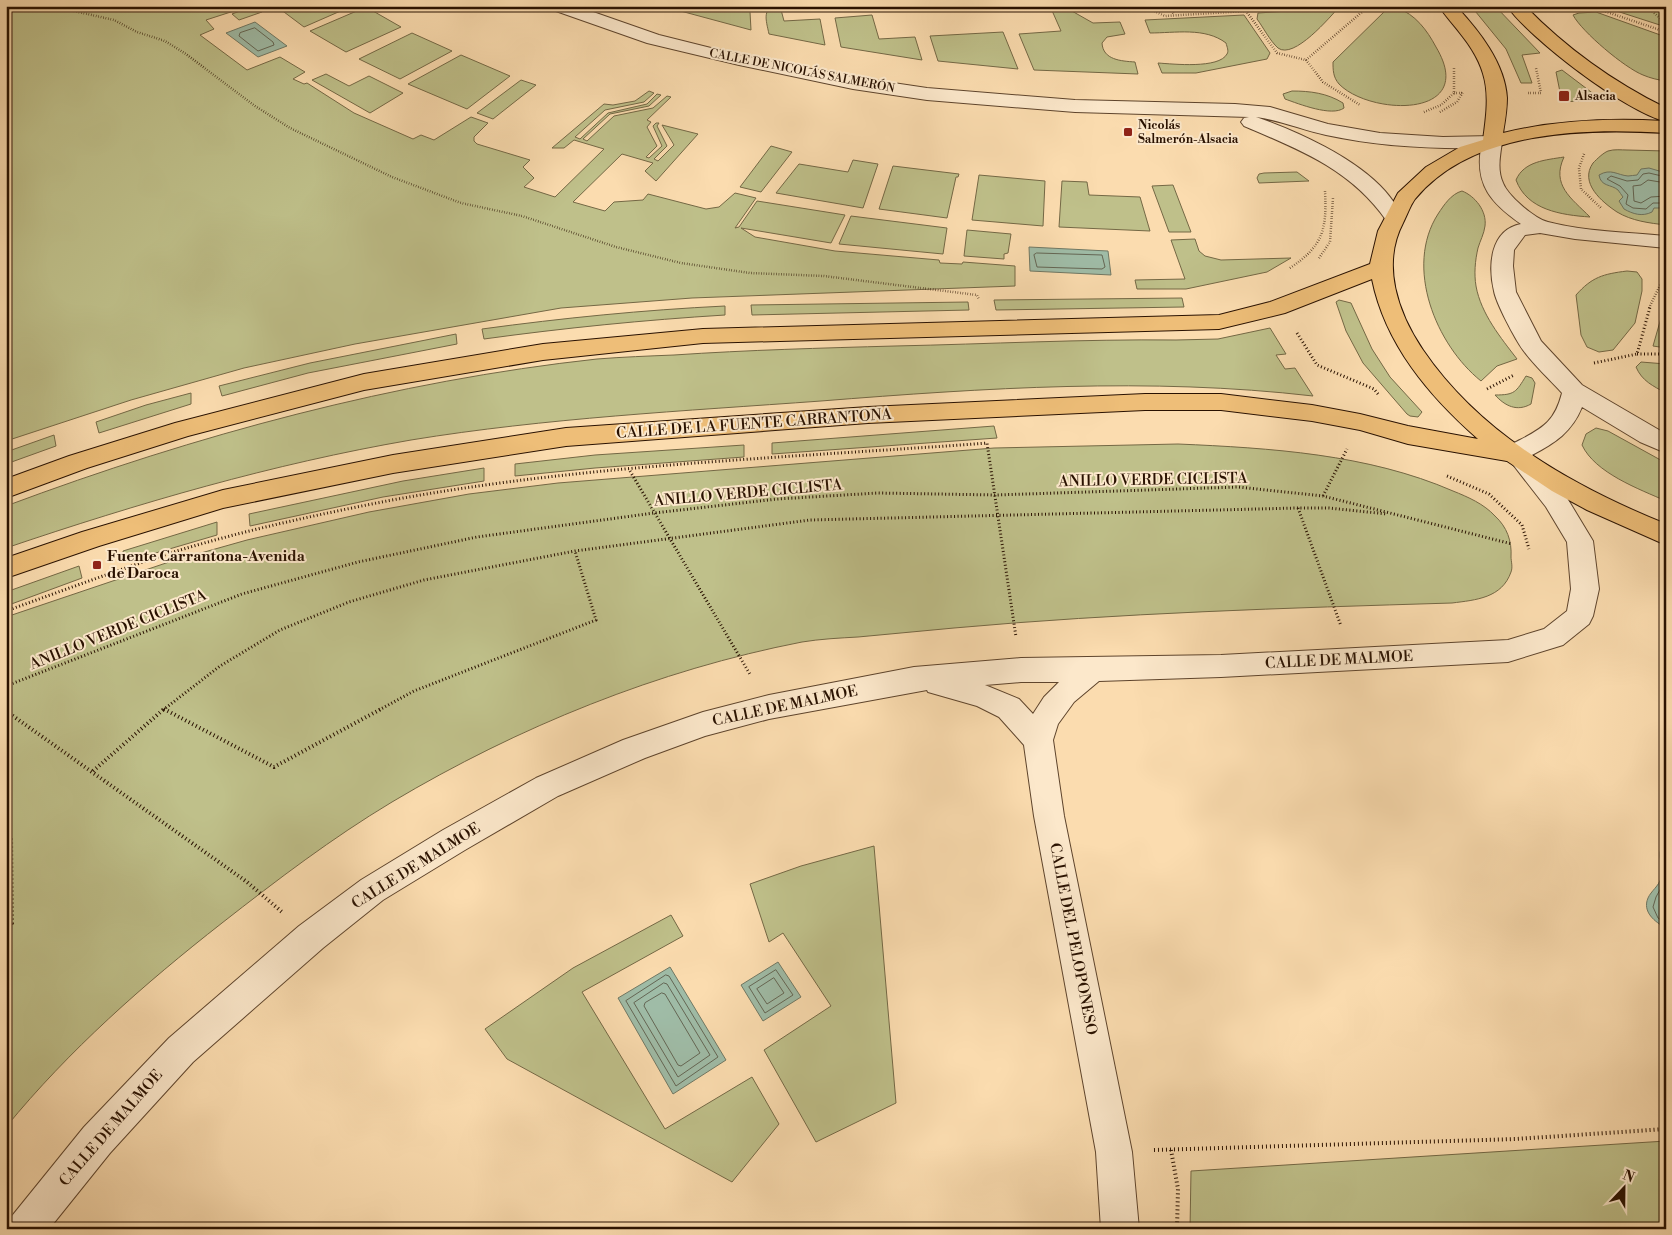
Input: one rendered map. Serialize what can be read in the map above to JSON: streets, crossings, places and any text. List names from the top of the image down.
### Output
{
  "streets": {
    "main road": ["CALLE DE LA FUENTE CARRANTONA"],
    "street": ["CALLE DE NICOLÁS SALMERÓN", "CALLE DE MALMOE", "CALLE DEL PELOPONESO"],
    "path": ["ANILLO VERDE CICLISTA"]
  },
  "crossings": [
    ["CALLE DE LA FUENTE CARRANTONA", "CALLE DE MALMOE"],
    ["CALLE DE MALMOE", "CALLE DEL PELOPONESO"]
  ],
  "places": {
    "transit": ["Alsacia", "Nicolás Salmerón-Alsacia", "Fuente Carrantona-Avenida de Daroca"]
  },
  "north": "top"
}
